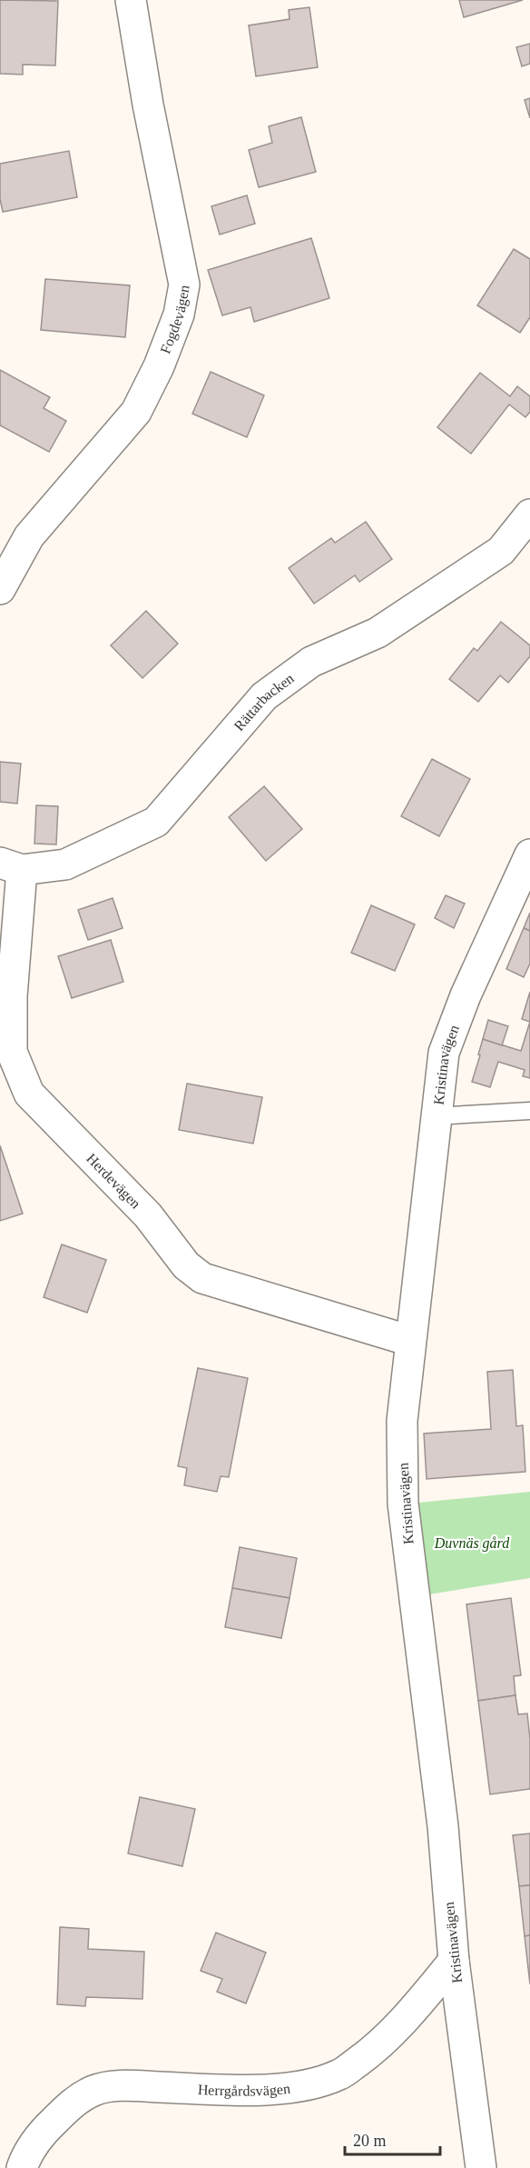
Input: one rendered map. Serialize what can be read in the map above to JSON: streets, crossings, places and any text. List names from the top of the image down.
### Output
{
  "streets": {
    "street": [
      "Fogdevägen",
      "Rättarbacken",
      "Kristinavägen",
      "Herdevägen",
      "Herrgårdsvägen"
    ]
  },
  "crossings": [
    ["Rättarbacken", "Herdevägen"],
    ["Kristinavägen", "Herdevägen"],
    ["Kristinavägen", "Herrgårdsvägen"]
  ],
  "parks": ["Duvnäs gård"],
  "scale_bar": "20 m"
}
